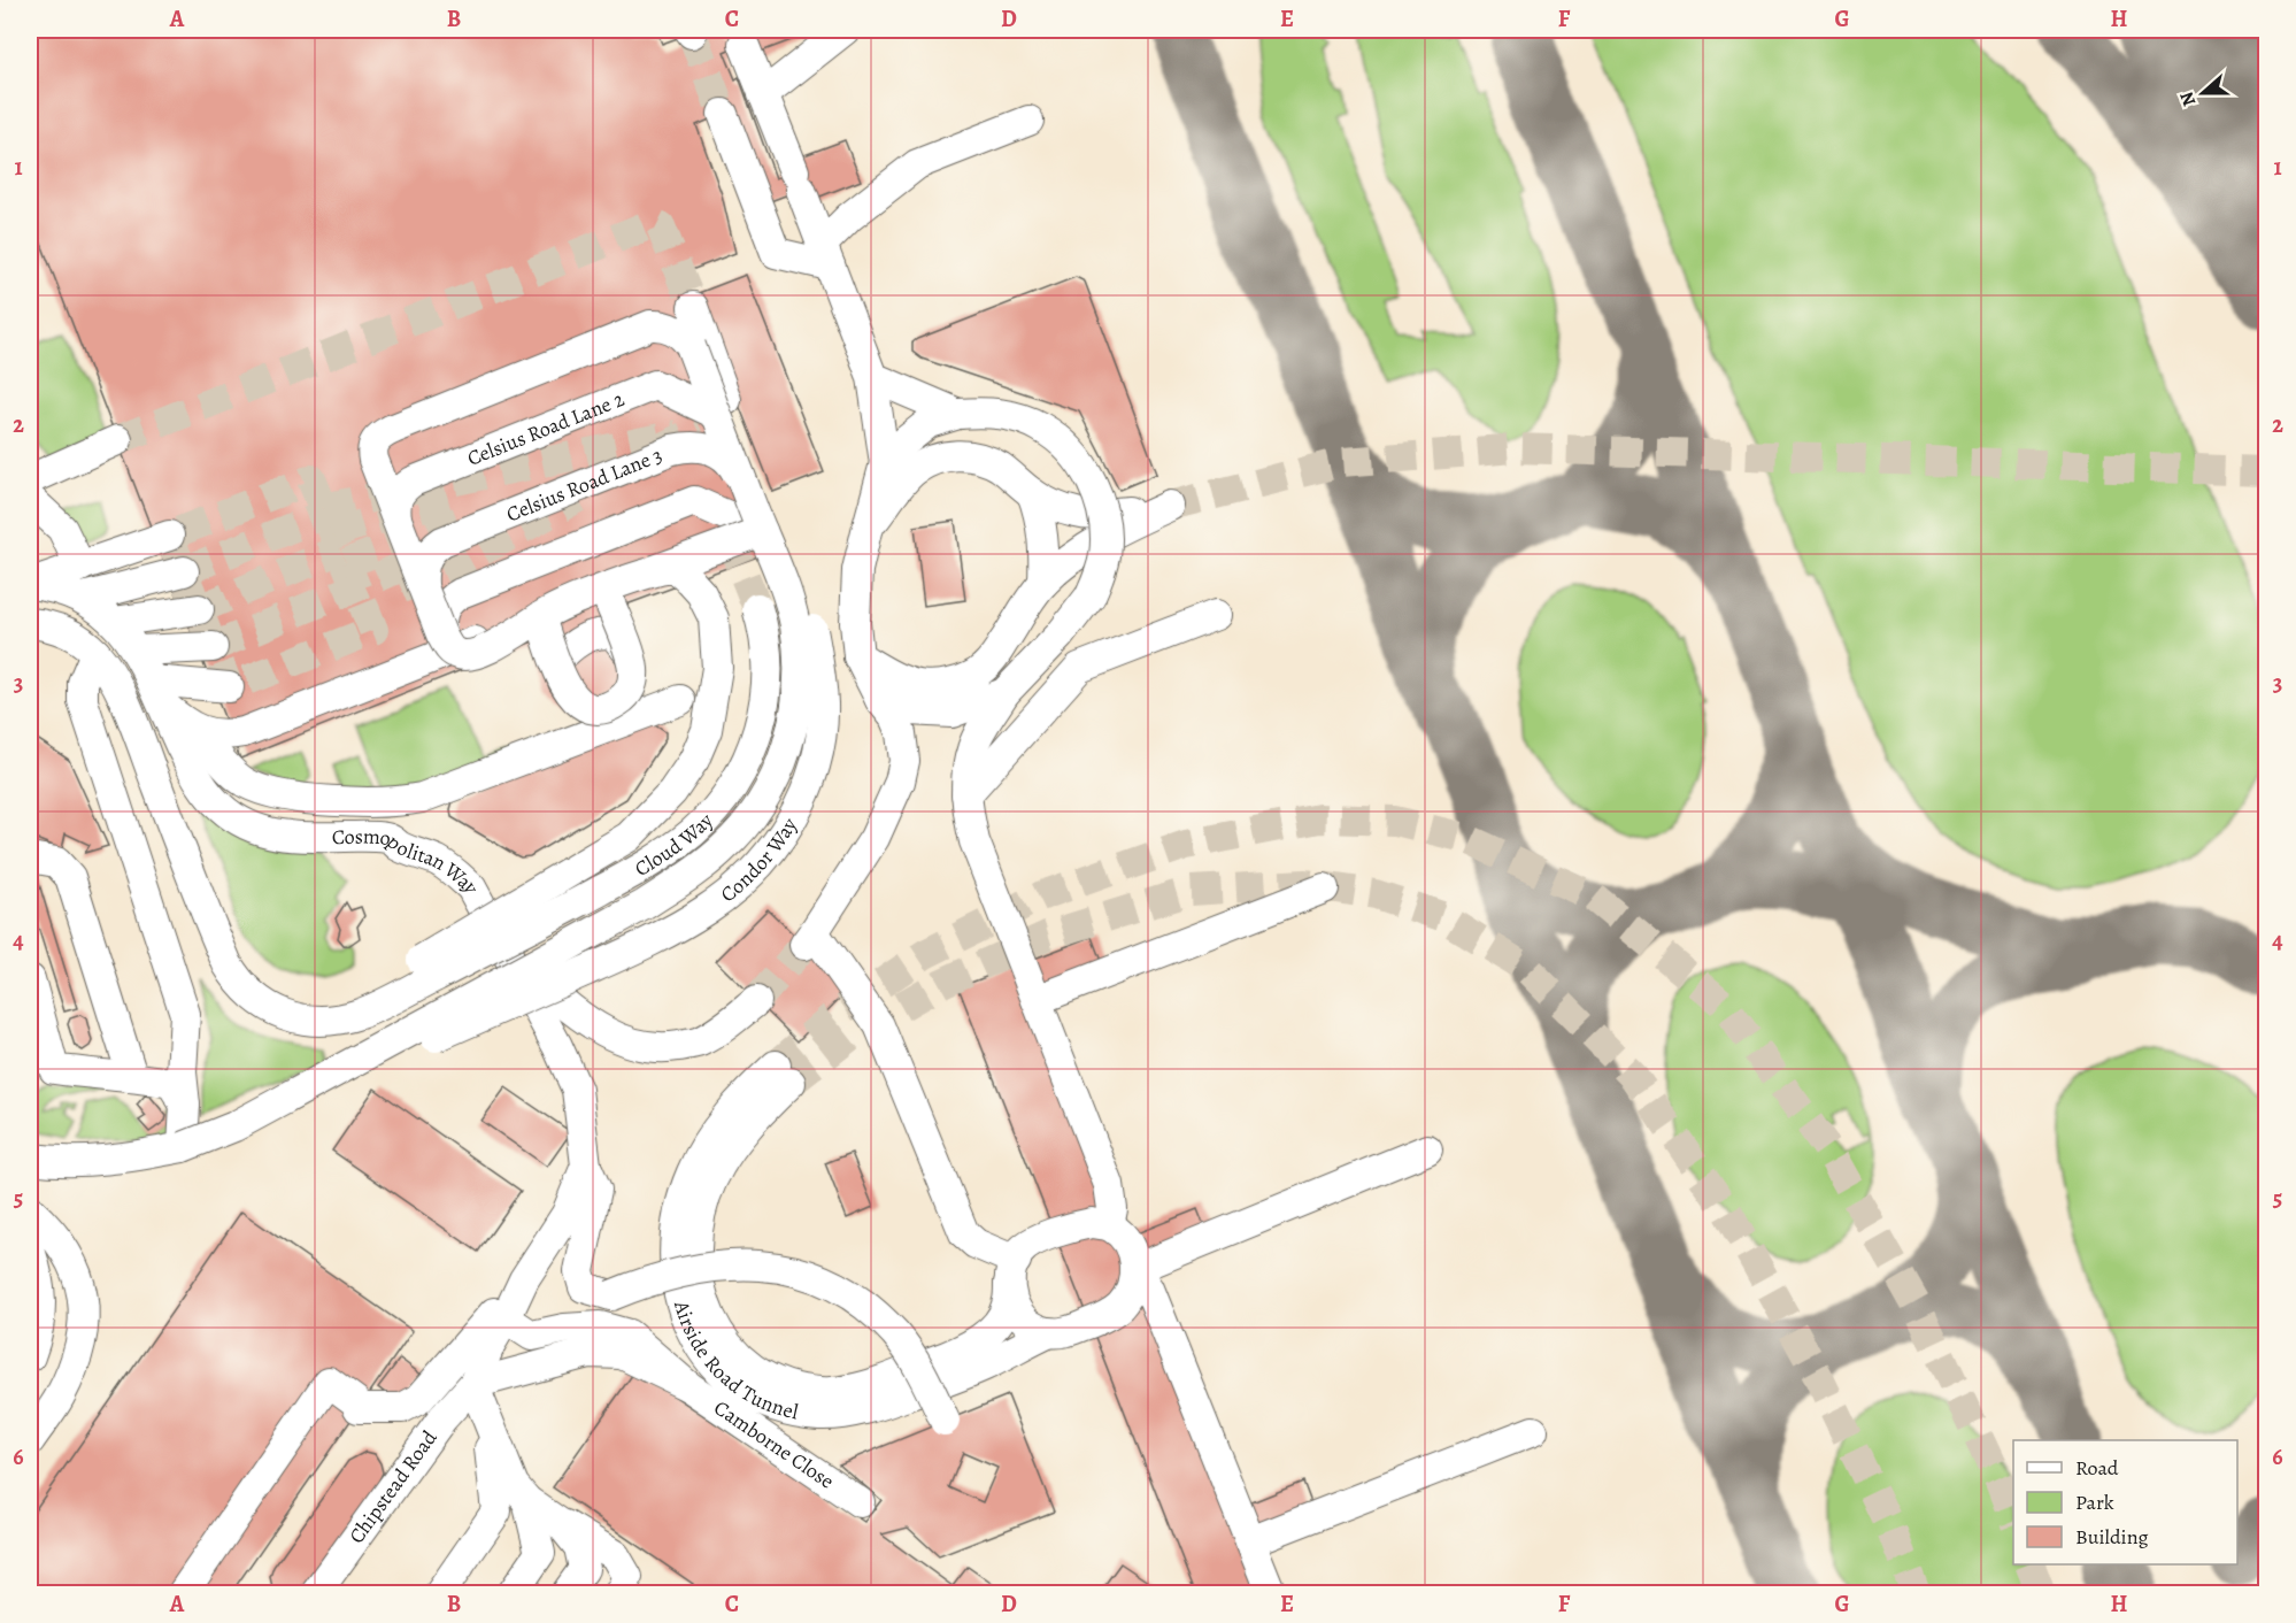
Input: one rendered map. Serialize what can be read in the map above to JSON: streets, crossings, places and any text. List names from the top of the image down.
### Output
{
  "streets": {
    "street": [
      "Celsius Road Lane 2",
      "Celsius Road Lane 3",
      "Cloud Way",
      "Condor Way",
      "Cosmopolitan Way",
      "Airside Road Tunnel",
      "Camborne Close",
      "Chipstead Road"
    ]
  },
  "crossings": [
    ["Celsius Road Lane 3", "Condor Way"],
    ["Camborne Close", "Chipstead Road"]
  ],
  "legend": ["Road", "Park", "Building"],
  "north": "left",
  "grid": {
    "columns": [
      "A",
      "B",
      "C",
      "D",
      "E",
      "F",
      "G",
      "H"
    ],
    "rows": [
      "1",
      "2",
      "3",
      "4",
      "5",
      "6"
    ]
  }
}
